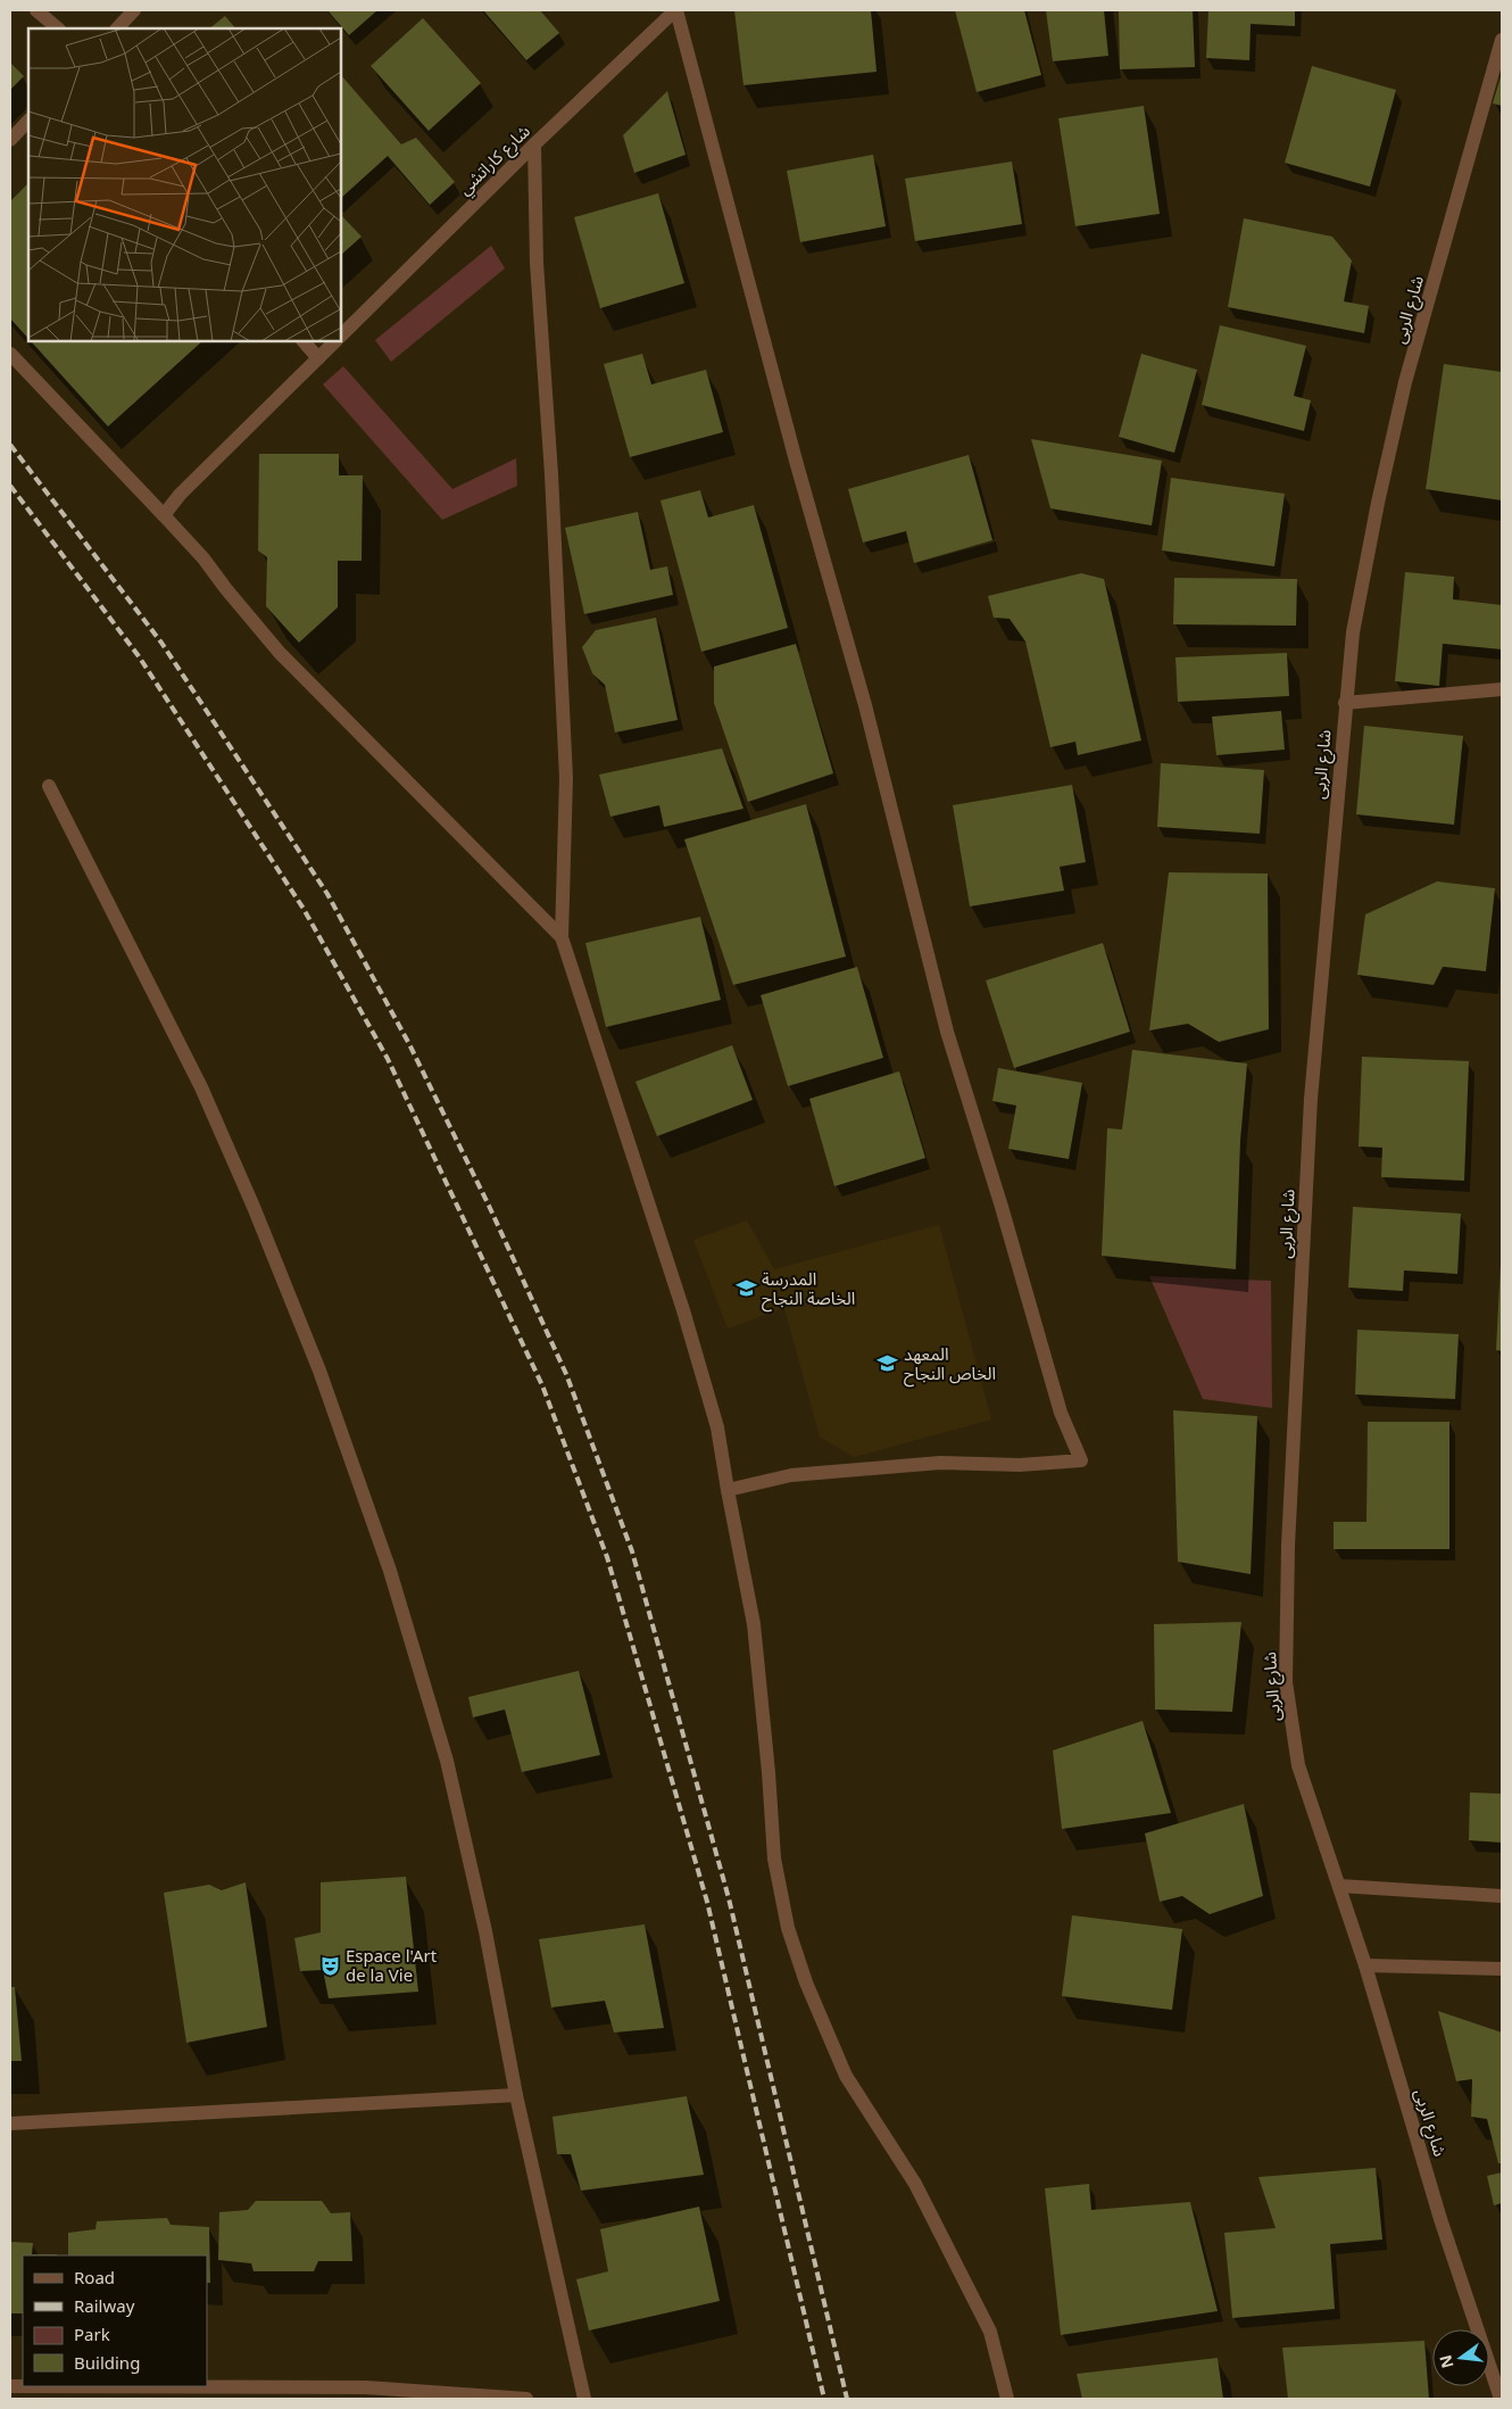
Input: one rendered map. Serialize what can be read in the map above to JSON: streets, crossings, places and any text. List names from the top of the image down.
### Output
{
  "streets": {
    "street": ["شارع كاراتشي", "شارع الربى"]
  },
  "places": {
    "school or university": ["المدرسة الخاصة النجاح", "المعهد الخاص النجاح"],
    "theatre": ["Espace l'Art de la Vie"]
  },
  "legend": [
    "Road",
    "Railway",
    "Park",
    "Building"
  ],
  "north": "left"
}
